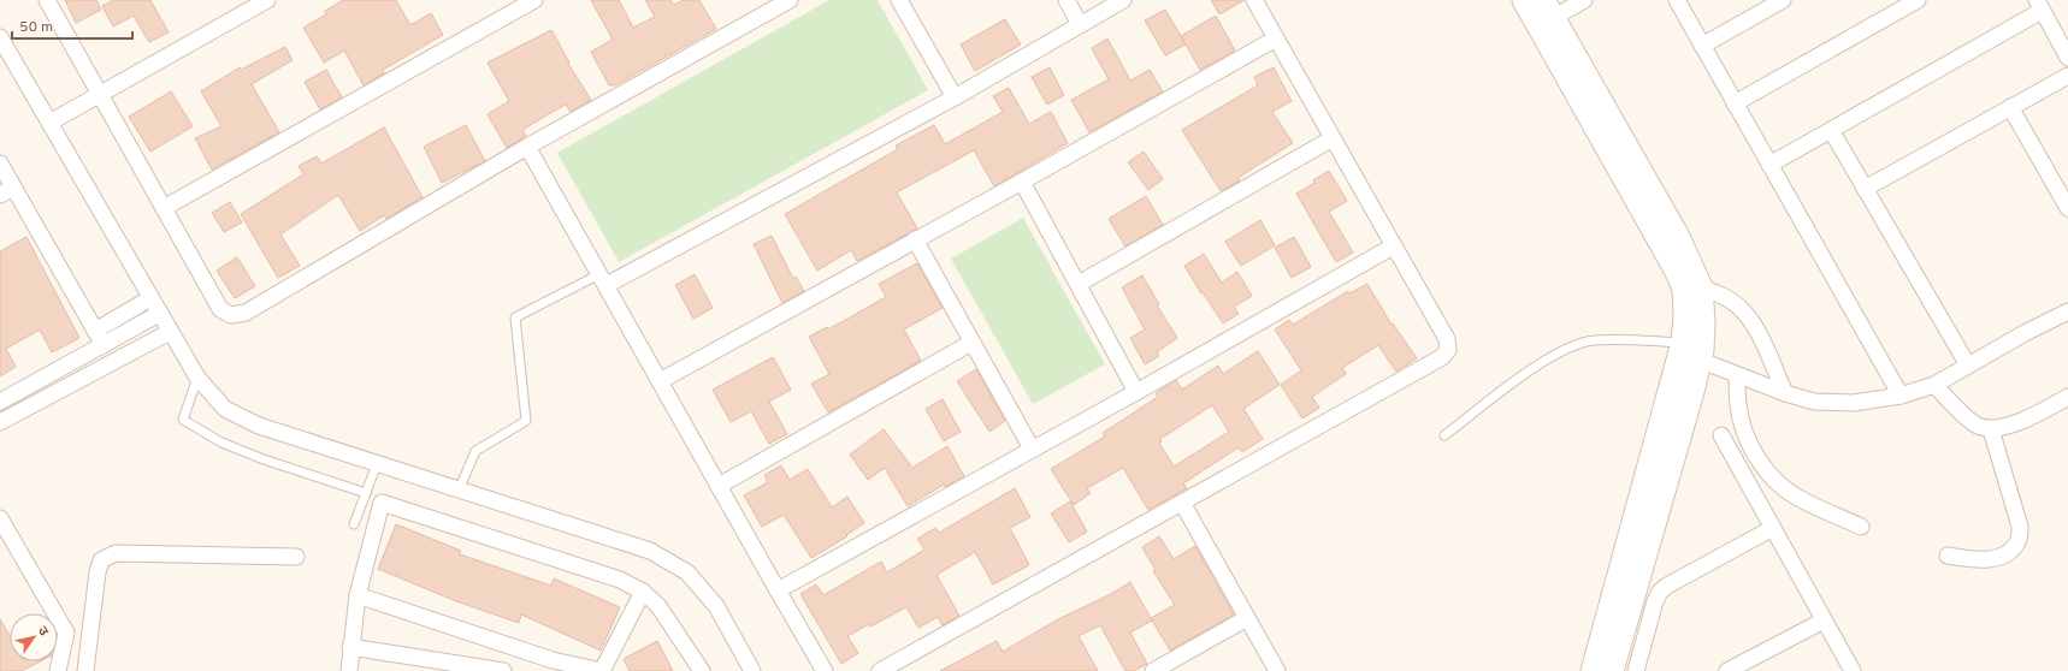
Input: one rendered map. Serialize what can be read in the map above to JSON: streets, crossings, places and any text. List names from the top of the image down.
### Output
{
  "scale_bar": "50 m",
  "north": "top right"
}
